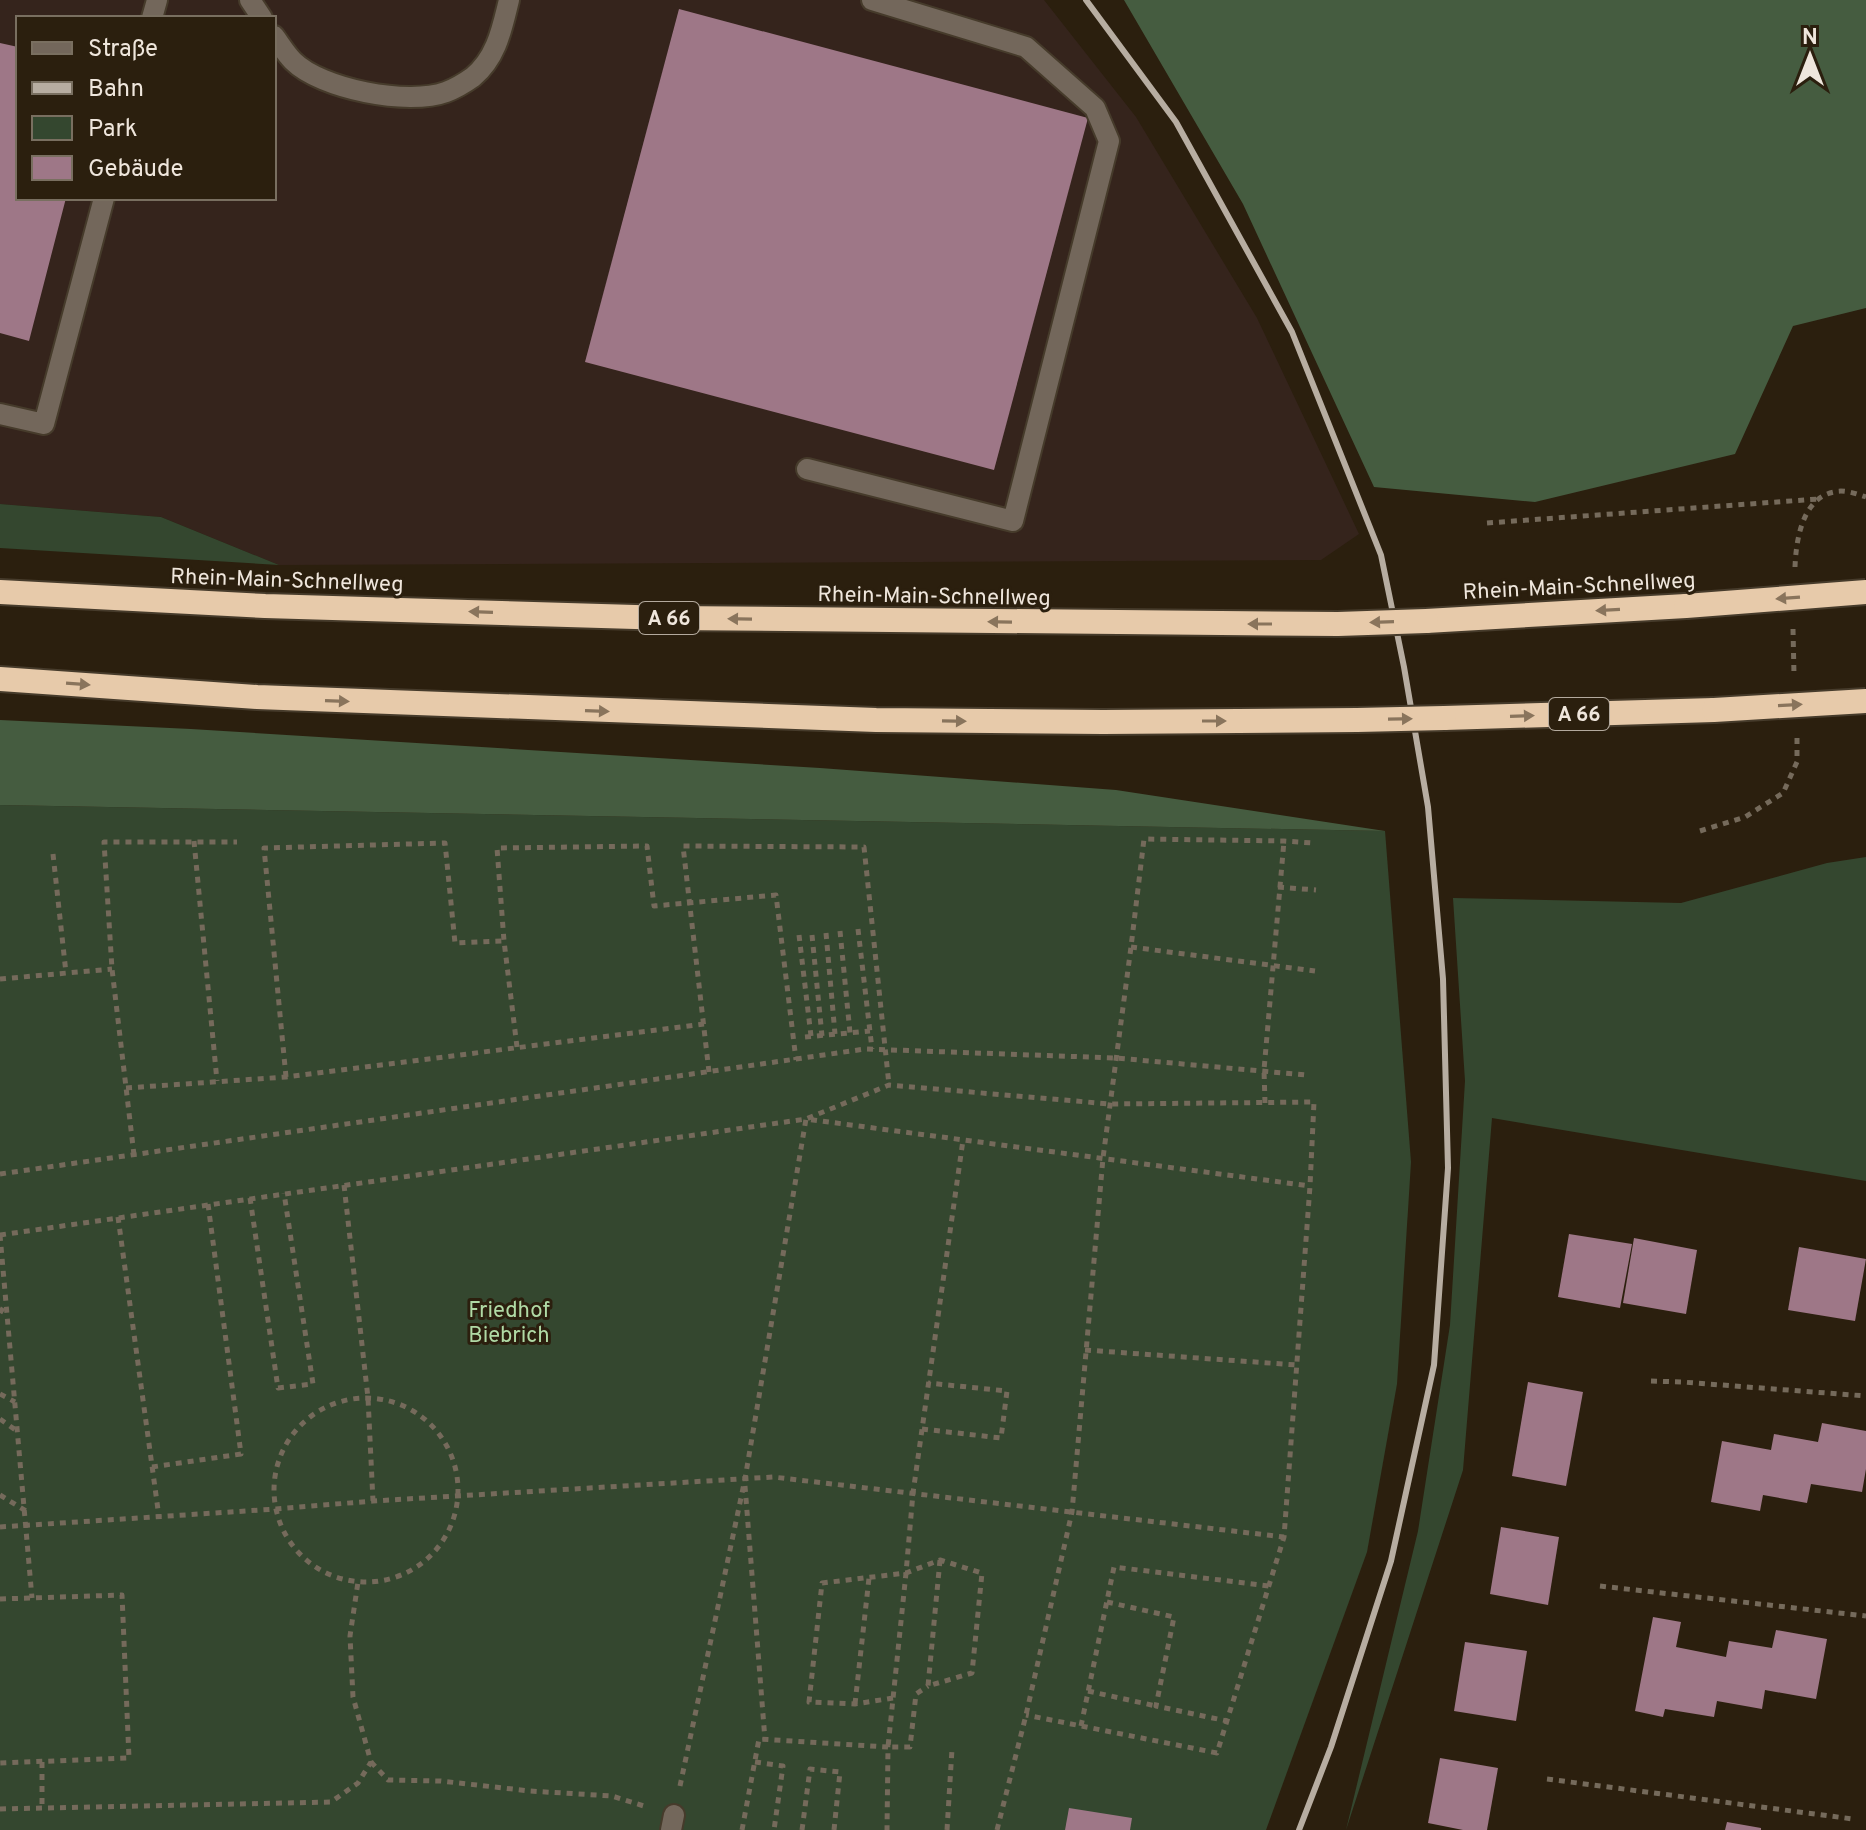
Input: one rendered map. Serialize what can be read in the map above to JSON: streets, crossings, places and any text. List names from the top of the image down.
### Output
{
  "streets": {
    "highway": ["Rhein-Main-Schnellweg", "A 66"]
  },
  "parks": ["Friedhof Biebrich"],
  "legend": [
    "Straße",
    "Bahn",
    "Park",
    "Gebäude"
  ],
  "north": "top"
}
